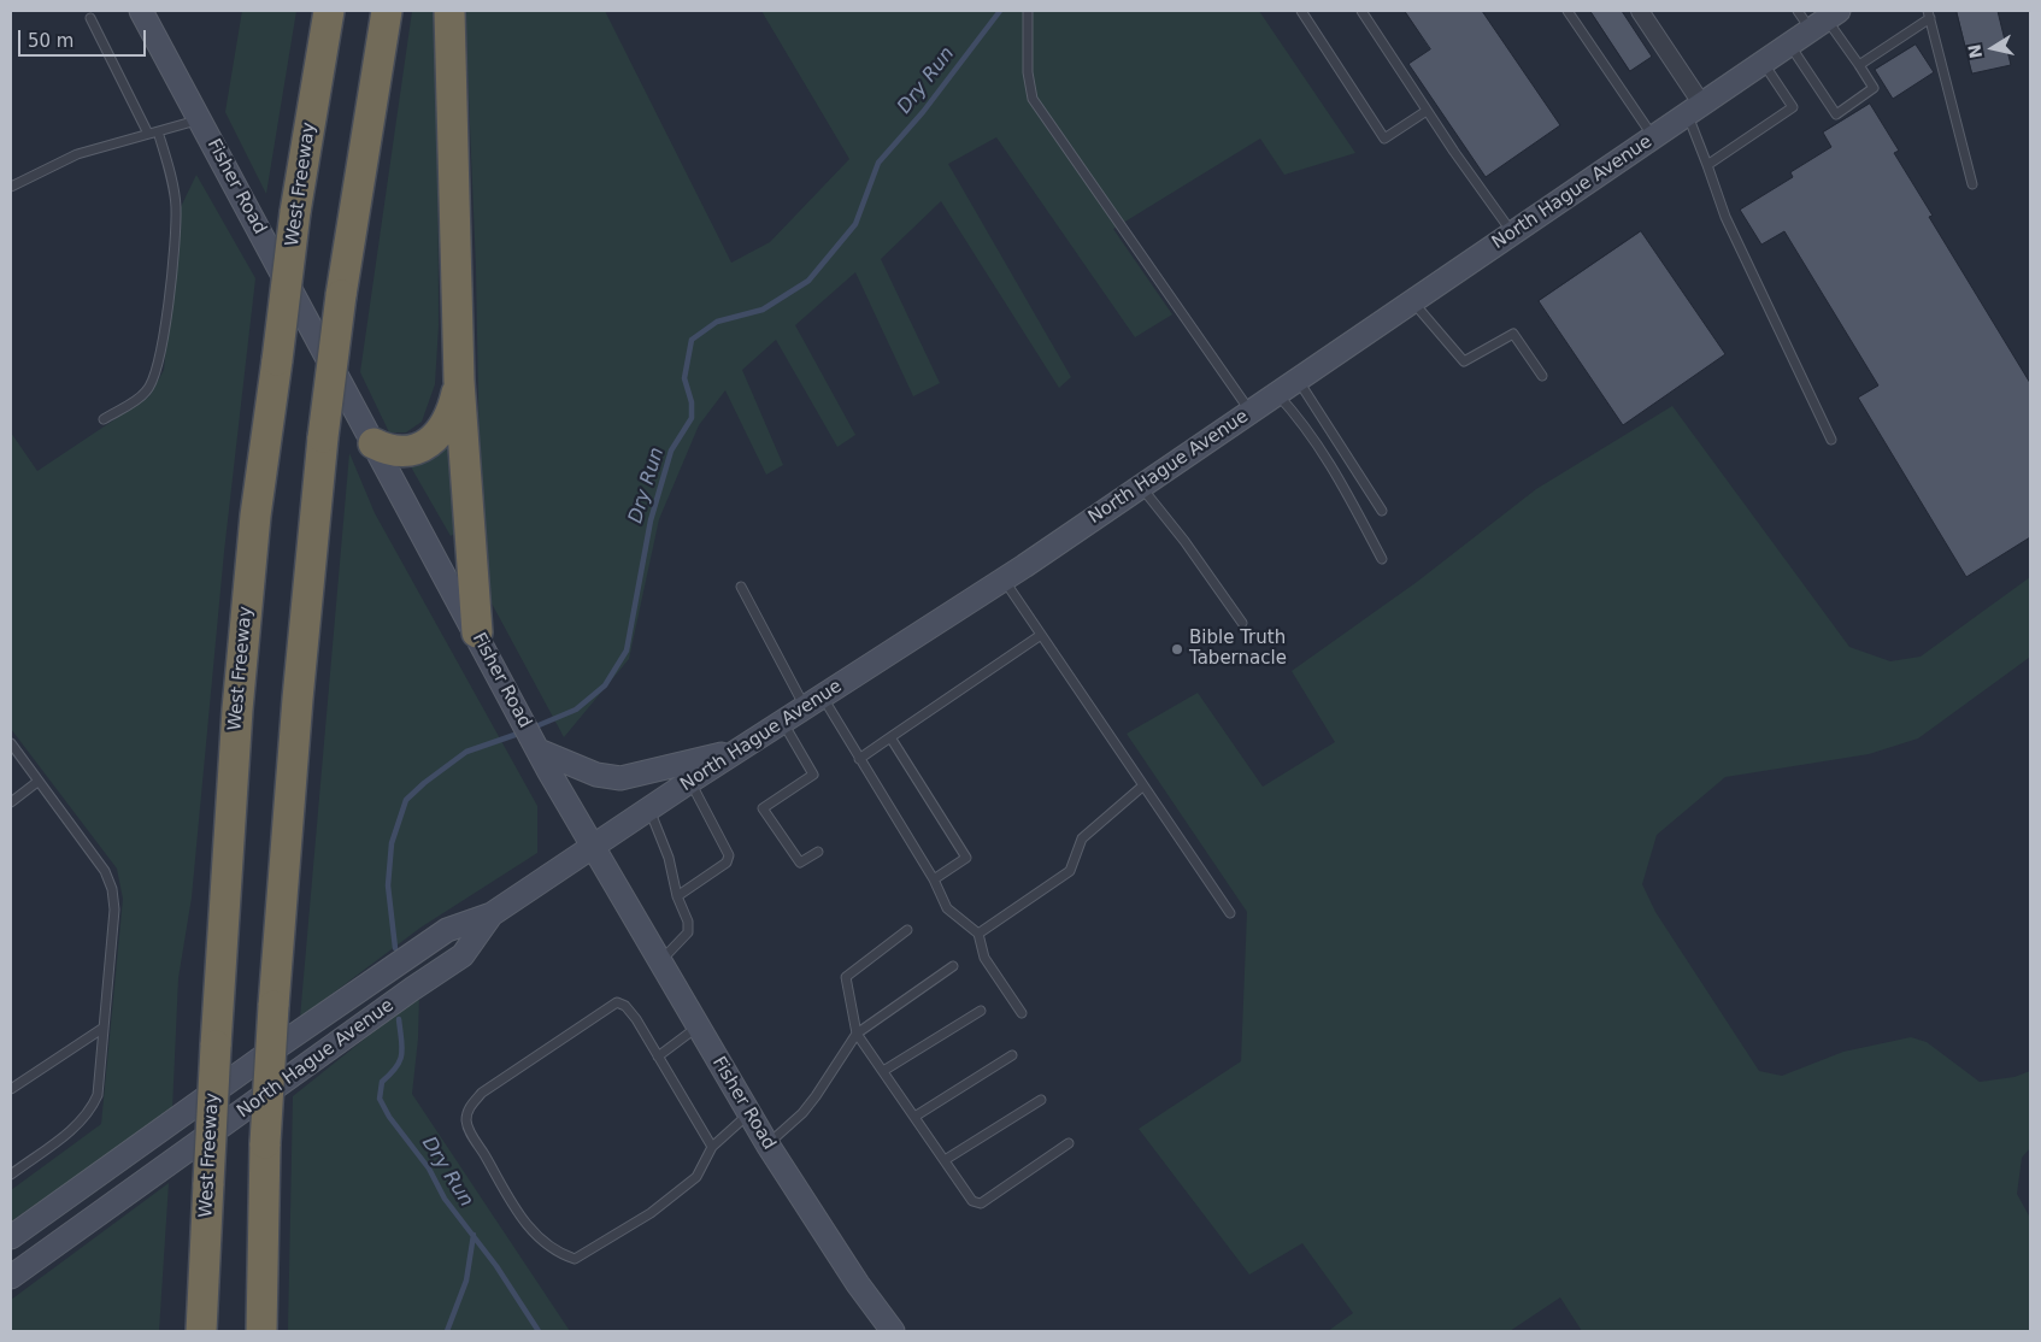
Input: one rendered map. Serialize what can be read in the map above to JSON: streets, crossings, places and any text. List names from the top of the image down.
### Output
{
  "streets": {
    "highway": ["West Freeway"],
    "main road": ["Fisher Road", "North Hague Avenue"]
  },
  "crossings": [
    ["Fisher Road", "North Hague Avenue"]
  ],
  "water": ["Dry Run"],
  "places": ["Bible Truth Tabernacle"],
  "scale_bar": "50 m",
  "north": "left"
}
